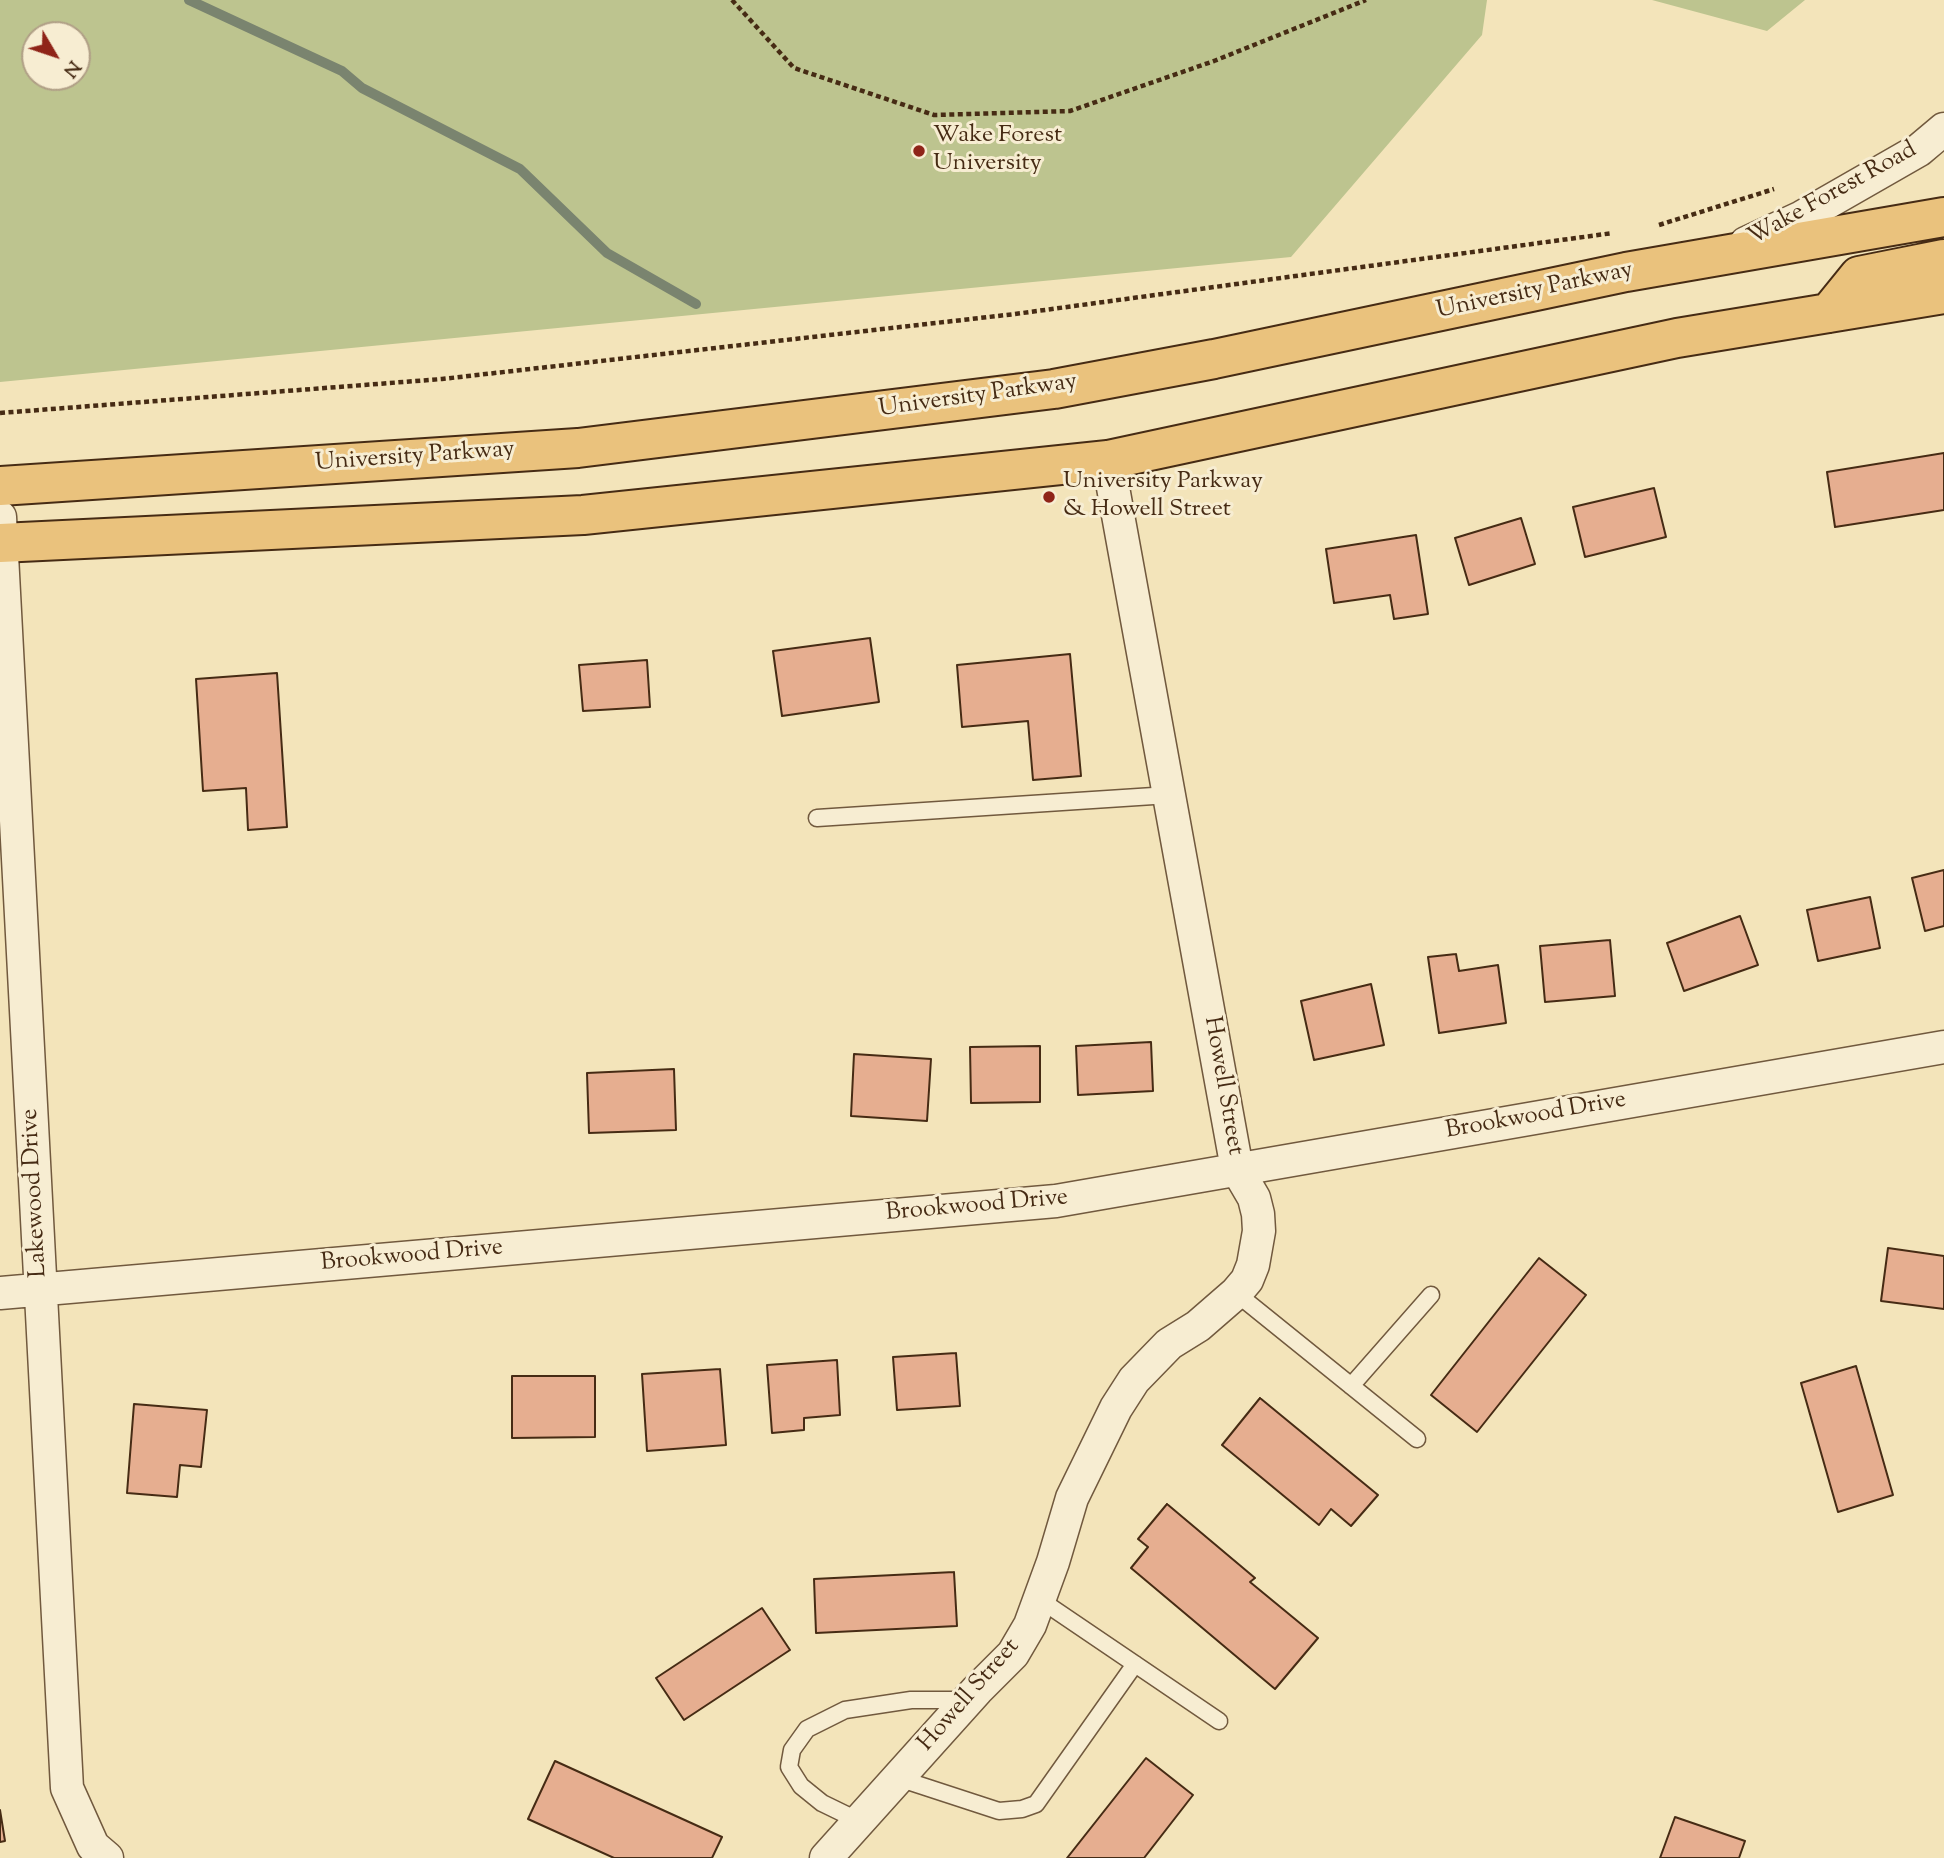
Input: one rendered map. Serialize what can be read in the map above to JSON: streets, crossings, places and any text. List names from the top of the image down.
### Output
{
  "streets": {
    "main road": ["University Parkway"],
    "street": [
      "Wake Forest Road",
      "Howell Street",
      "Brookwood Drive",
      "Lakewood Drive"
    ]
  },
  "crossings": [
    ["Wake Forest Road", "University Parkway"],
    ["Howell Street", "Brookwood Drive"],
    ["Brookwood Drive", "Lakewood Drive"]
  ],
  "places": ["Wake Forest University", "University Parkway & Howell Street"],
  "north": "bottom right"
}
